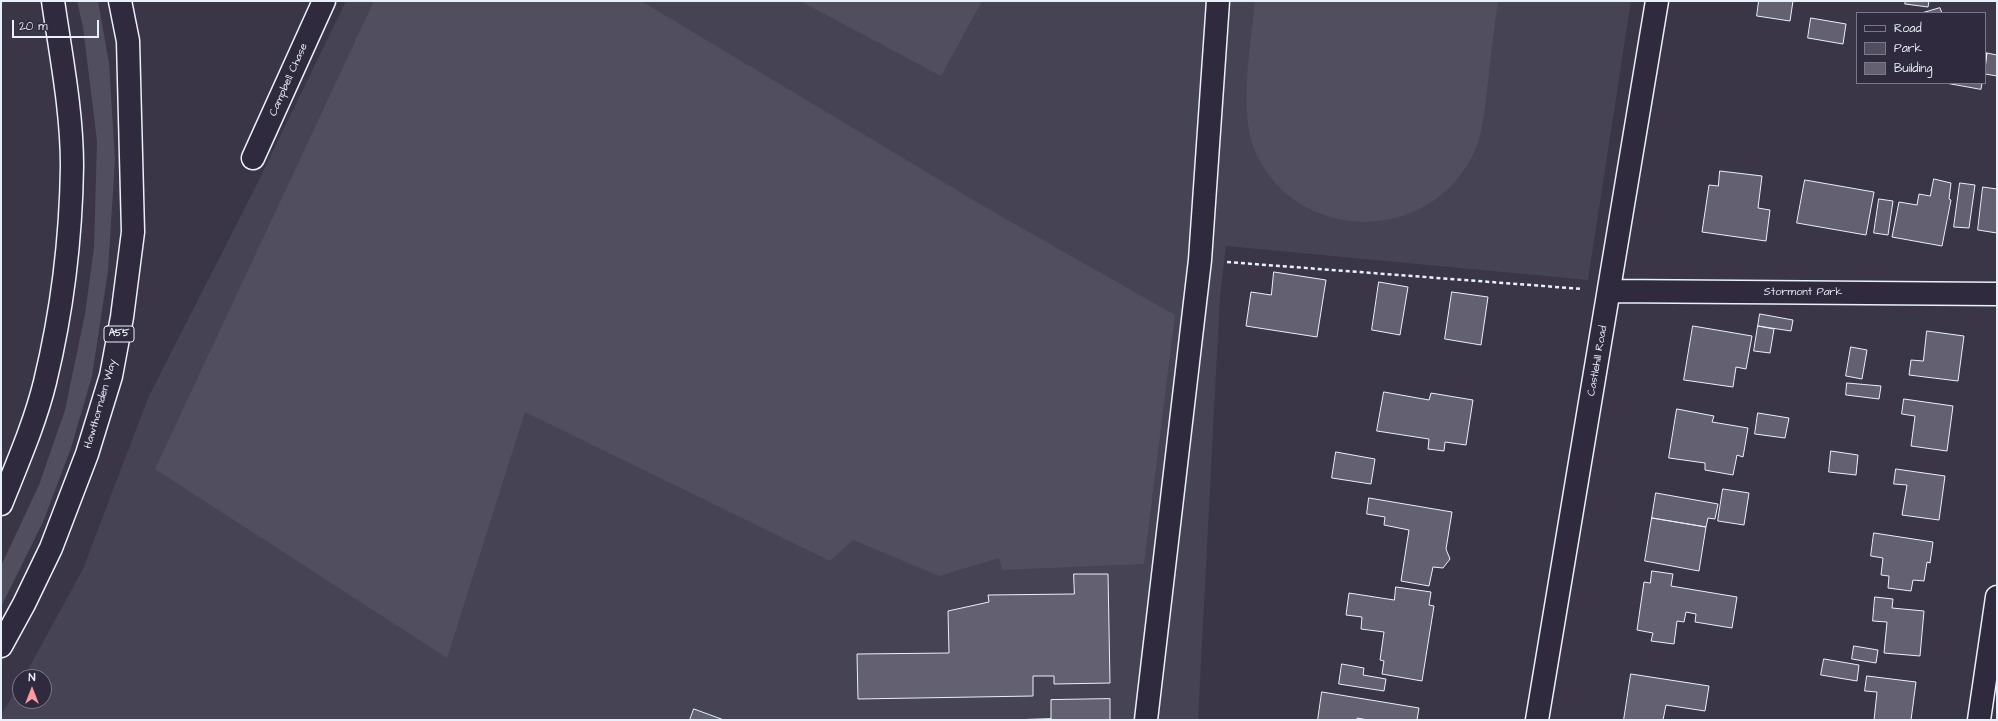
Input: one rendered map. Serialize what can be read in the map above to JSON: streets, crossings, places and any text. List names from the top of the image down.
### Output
{
  "streets": {
    "main road": [
      "Campbell Chase",
      "Stormont Park",
      "A55",
      "Castlehill Road",
      "Hawthornden Way"
    ]
  },
  "crossings": [
    ["Stormont Park", "Castlehill Road"]
  ],
  "legend": ["Road", "Park", "Building"],
  "scale_bar": "20 m",
  "north": "top"
}
